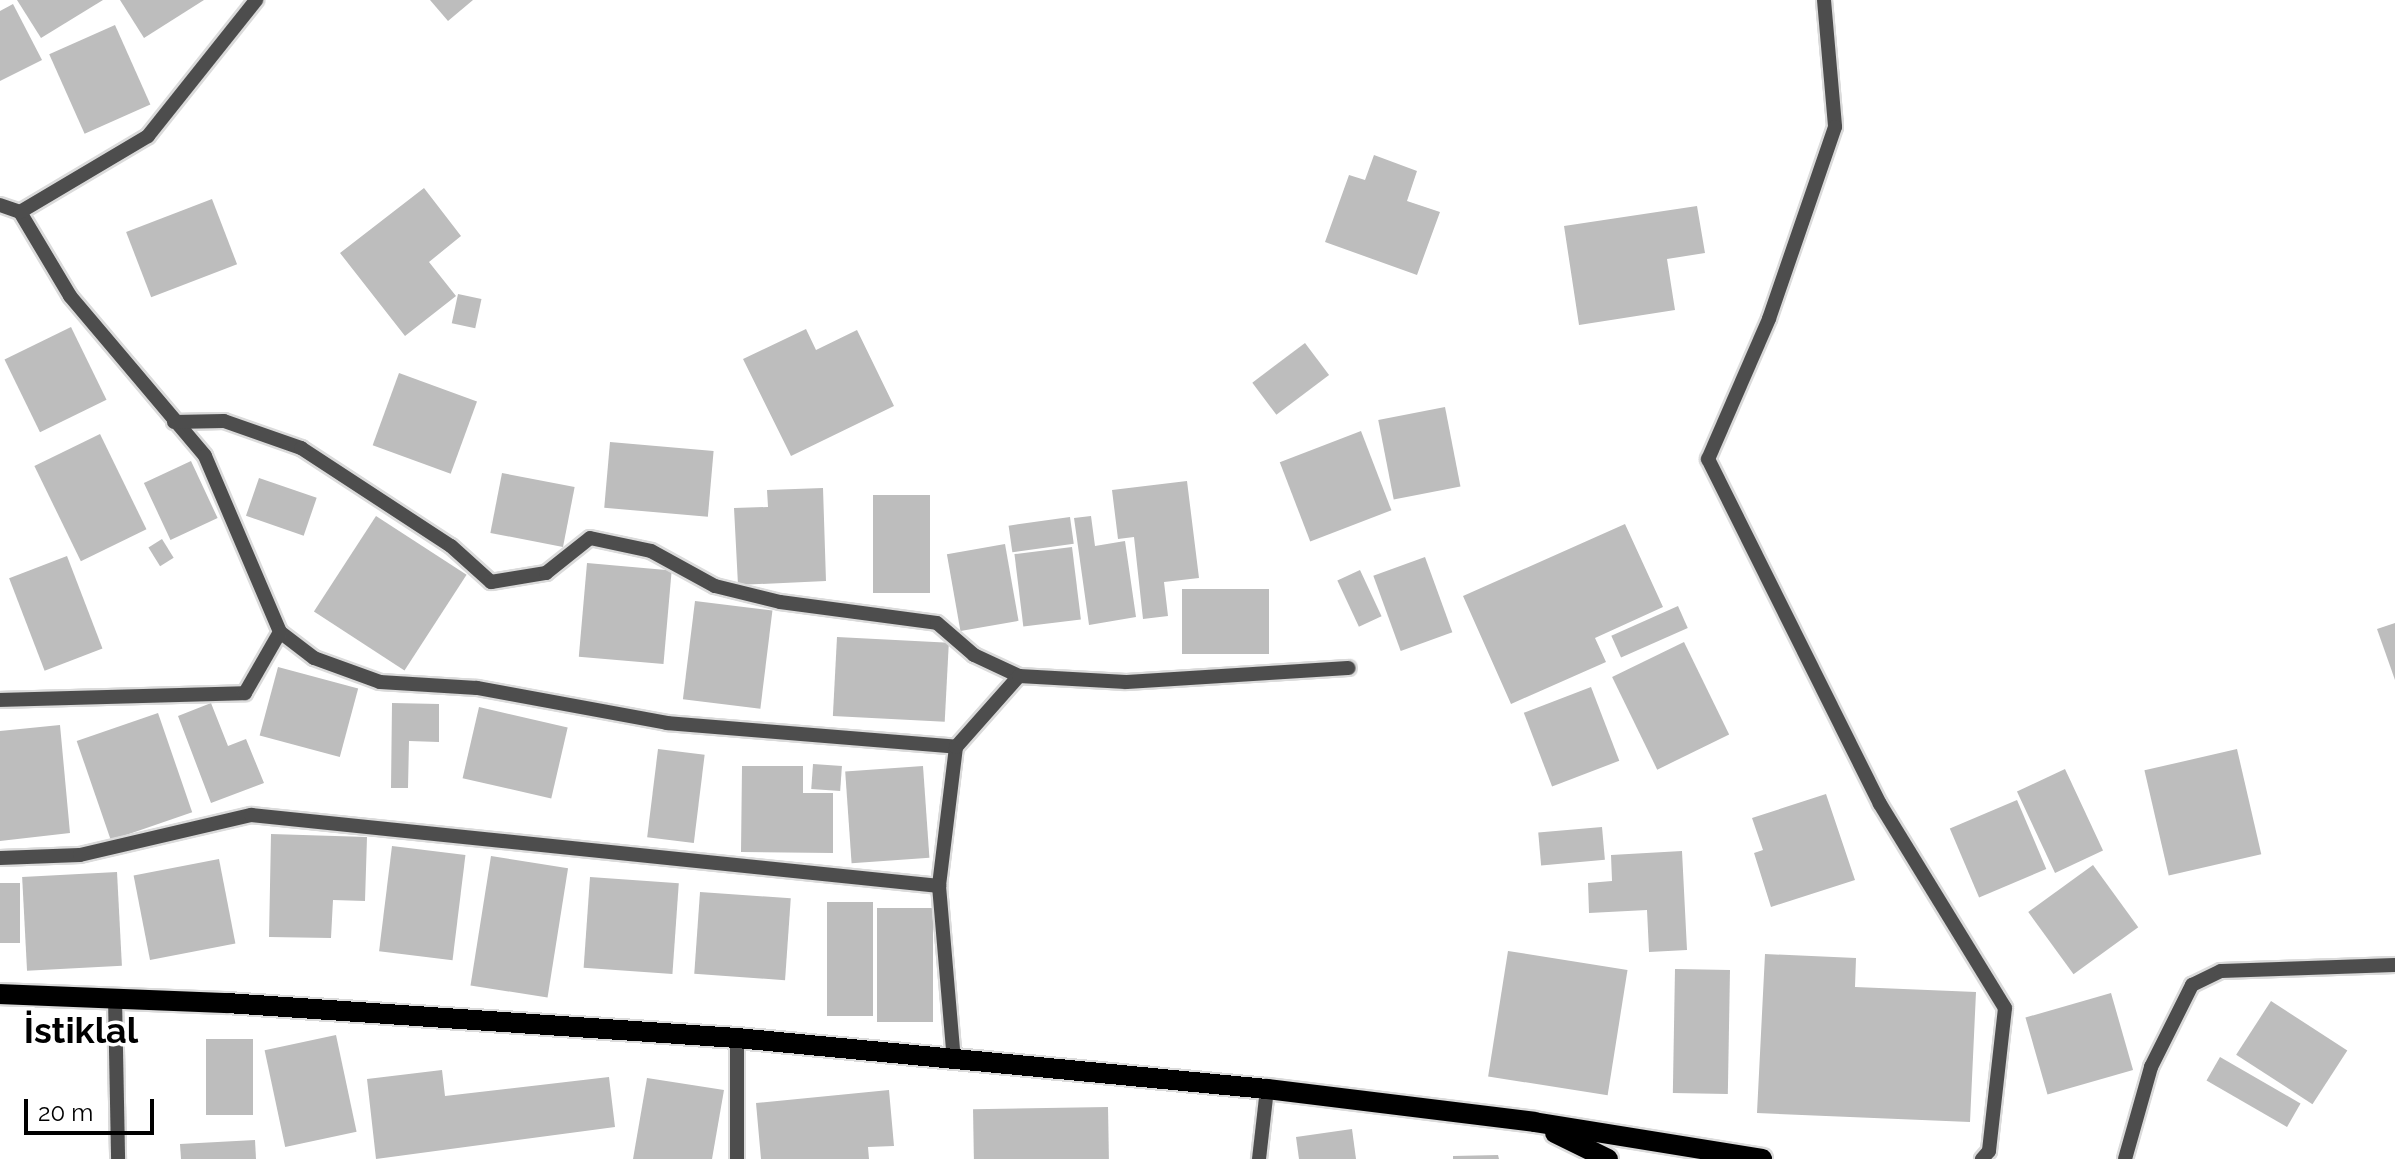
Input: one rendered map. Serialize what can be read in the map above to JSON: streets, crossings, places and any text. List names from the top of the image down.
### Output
{
  "districts": ["İstiklal"],
  "scale_bar": "20 m"
}
